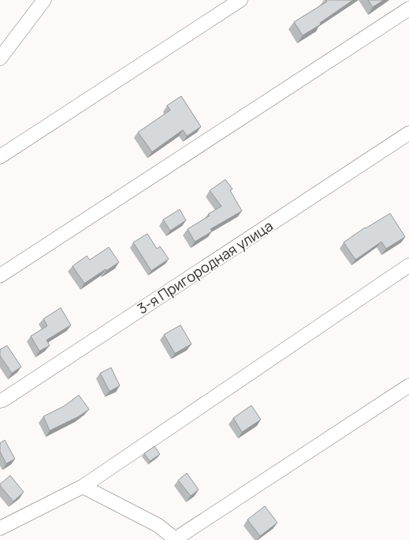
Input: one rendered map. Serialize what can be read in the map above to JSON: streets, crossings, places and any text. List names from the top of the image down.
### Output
{
  "streets": {
    "street": ["3-я Пригородная улица"]
  }
}
